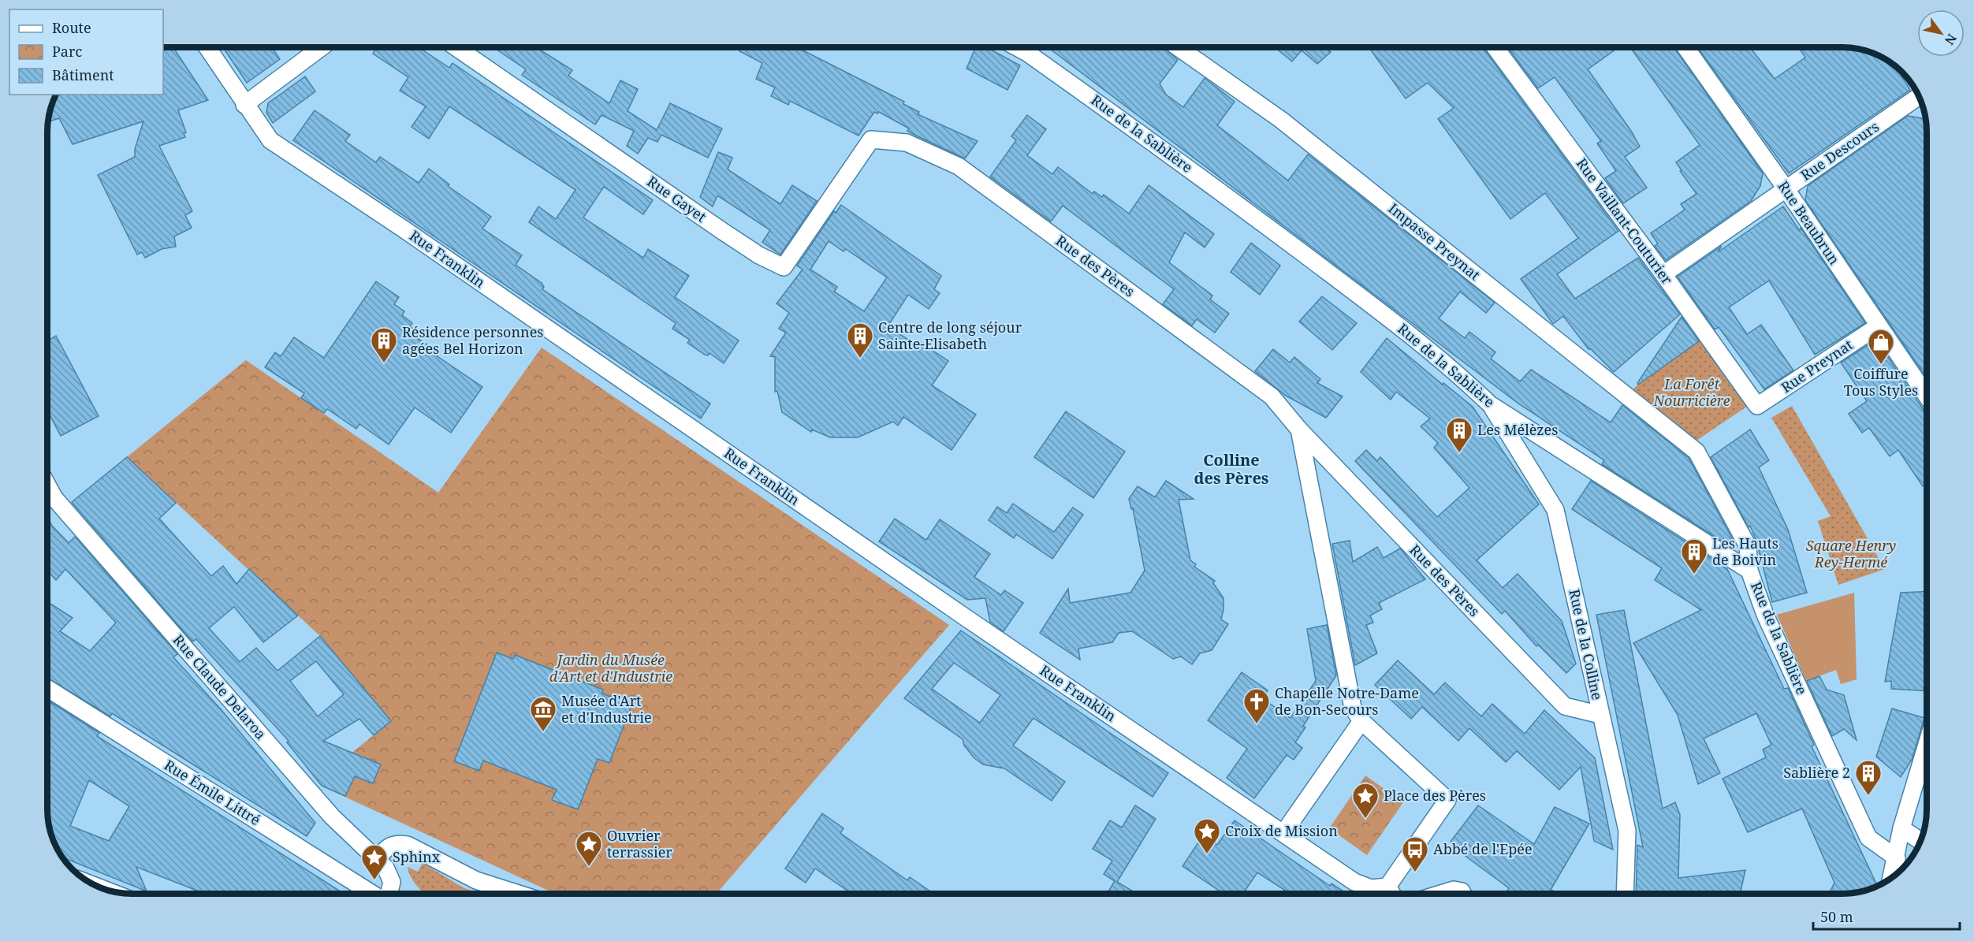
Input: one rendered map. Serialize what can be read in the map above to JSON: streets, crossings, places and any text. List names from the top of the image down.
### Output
{
  "streets": {
    "street": [
      "Rue de la Sablière",
      "Rue Descours",
      "Rue Gayet",
      "Rue Vaillant-Couturier",
      "Rue Beaubrun",
      "Impasse Preynat",
      "Rue Franklin",
      "Rue des Pères",
      "Rue Preynat",
      "Rue de la Colline",
      "Rue Claude Delaroa",
      "Rue Émile Littré"
    ]
  },
  "crossings": [
    ["Rue de la Sablière", "Impasse Preynat"],
    ["Rue de la Sablière", "Rue de la Colline"],
    ["Rue Descours", "Rue Vaillant-Couturier"],
    ["Rue Descours", "Rue Beaubrun"],
    ["Rue Gayet", "Rue des Pères"],
    ["Rue Vaillant-Couturier", "Rue Preynat"],
    ["Rue Beaubrun", "Rue Preynat"],
    ["Rue des Pères", "Rue de la Colline"]
  ],
  "districts": ["Colline des Pères"],
  "parks": ["La Forêt Nourricière", "Square Henry Rey-Hermé", "Jardin du Musée d'Art et d'Industrie"],
  "places": {
    "building": [
      "Centre de long séjour Sainte-Elisabeth",
      "Résidence personnes agées Bel Horizon",
      "Les Mélèzes",
      "Les Hauts de Boivin",
      "Sablière 2"
    ],
    "shop": ["Coiffure Tous Styles"],
    "church": ["Chapelle Notre-Dame de Bon-Secours"],
    "museum": ["Musée d'Art et d'Industrie"],
    "place": [
      "Place des Pères",
      "Croix de Mission",
      "Ouvrier terrassier",
      "Sphinx"
    ],
    "bus stop": ["Abbé de l'Epée"]
  },
  "legend": ["Route", "Parc", "Bâtiment"],
  "scale_bar": "50 m",
  "north": "bottom right"
}
